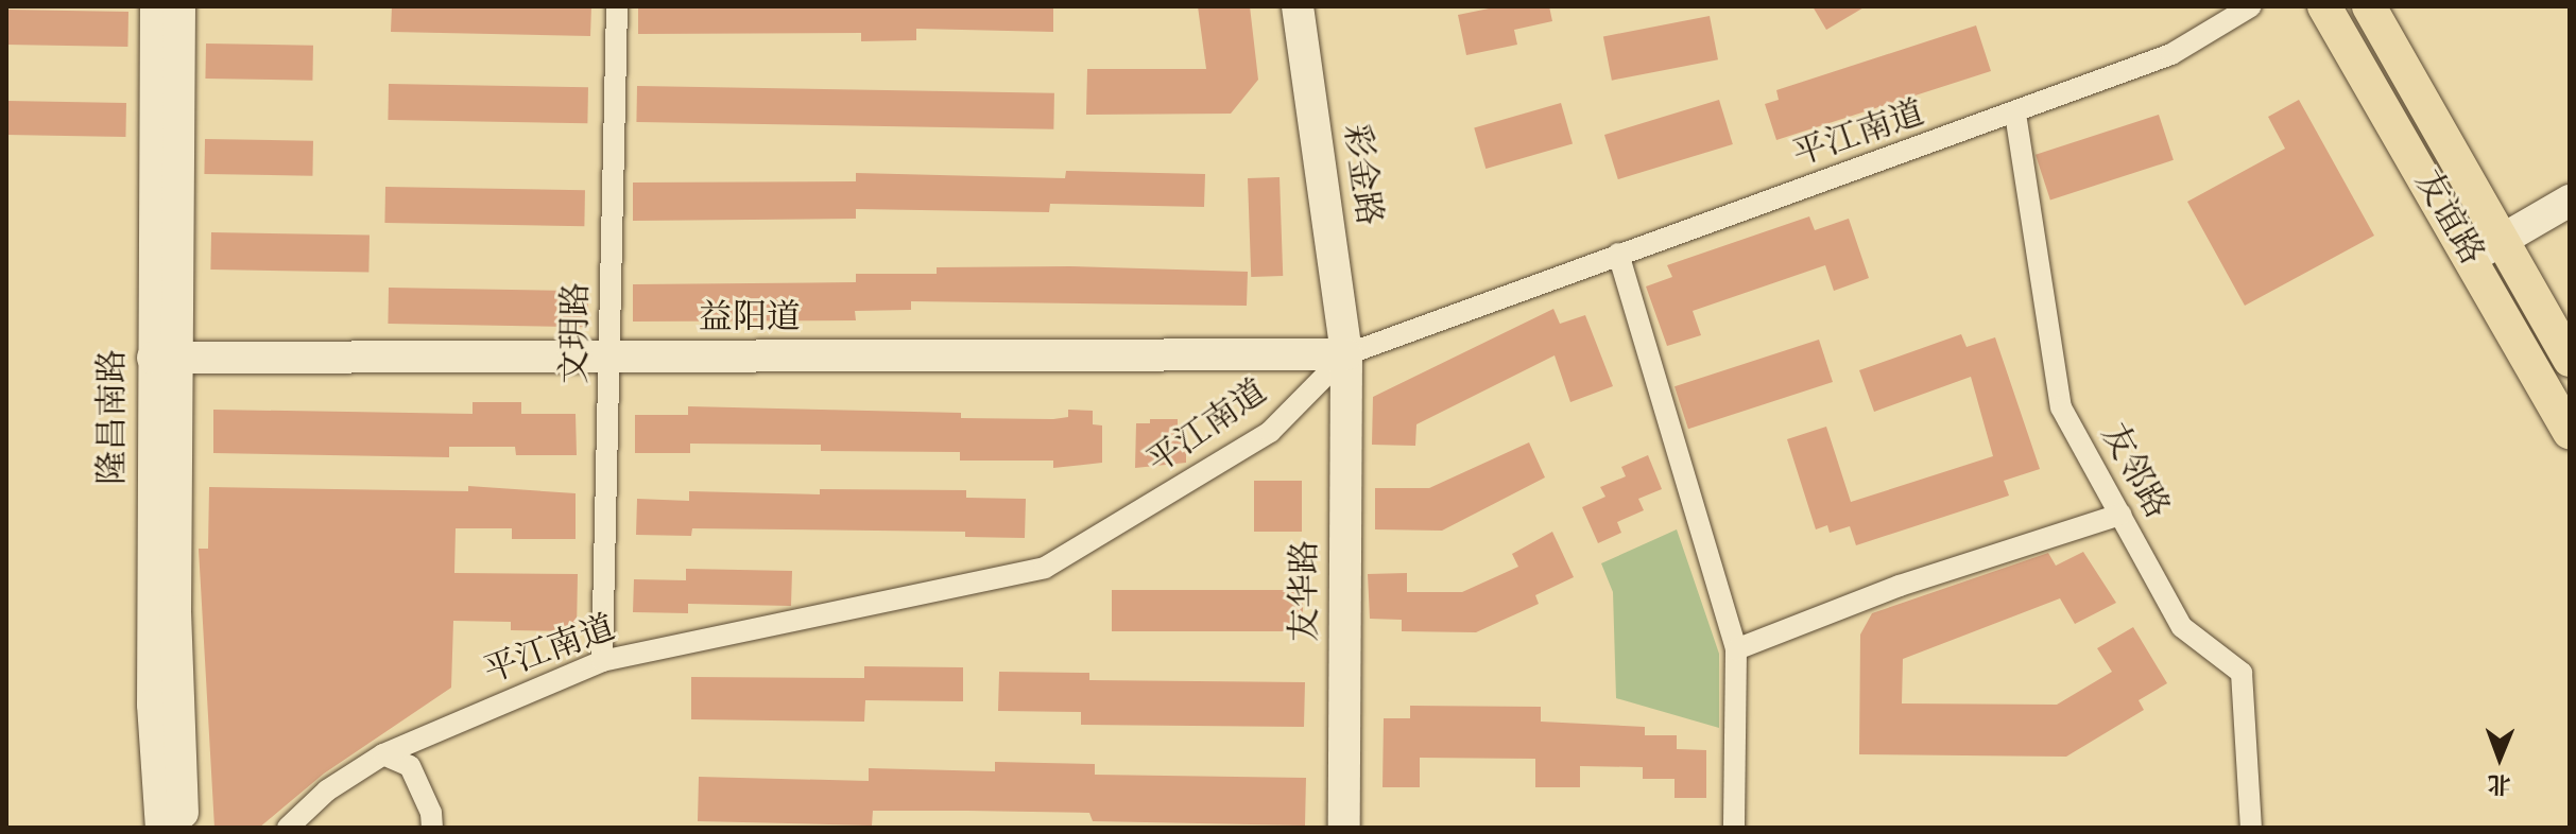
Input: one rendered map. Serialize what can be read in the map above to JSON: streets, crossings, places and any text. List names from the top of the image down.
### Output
{
  "streets": {
    "main road": ["友谊路"],
    "street": [
      "平江南道",
      "彩金路",
      "益阳道",
      "文玥路",
      "隆昌南路",
      "友邻路",
      "友华路"
    ]
  },
  "crossings": [
    ["平江南道", "彩金路"],
    ["平江南道", "益阳道"],
    ["平江南道", "文玥路"],
    ["平江南道", "友邻路"],
    ["平江南道", "友华路"],
    ["彩金路", "益阳道"],
    ["彩金路", "友华路"],
    ["益阳道", "文玥路"],
    ["益阳道", "隆昌南路"],
    ["益阳道", "友华路"]
  ],
  "north": "bottom"
}
